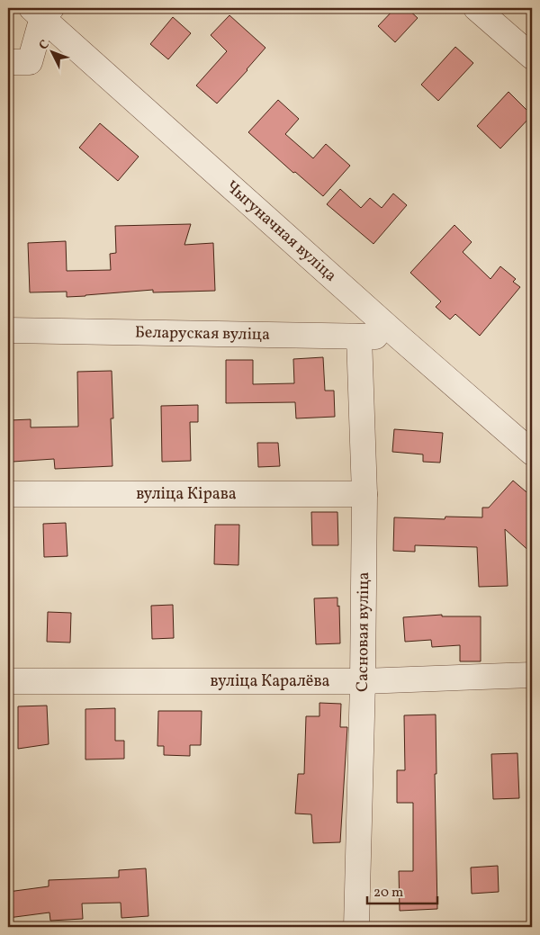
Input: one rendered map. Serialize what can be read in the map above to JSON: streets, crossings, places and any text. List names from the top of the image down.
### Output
{
  "streets": {
    "street": [
      "Чыгуначная вуліца",
      "Беларуская вуліца",
      "вуліца Кірава",
      "Сасновая вуліца",
      "вуліца Каралёва"
    ]
  },
  "crossings": [
    ["Чыгуначная вуліца", "Беларуская вуліца"],
    ["Беларуская вуліца", "Сасновая вуліца"],
    ["вуліца Кірава", "Сасновая вуліца"],
    ["Сасновая вуліца", "вуліца Каралёва"]
  ],
  "scale_bar": "20 m",
  "north": "top left"
}
